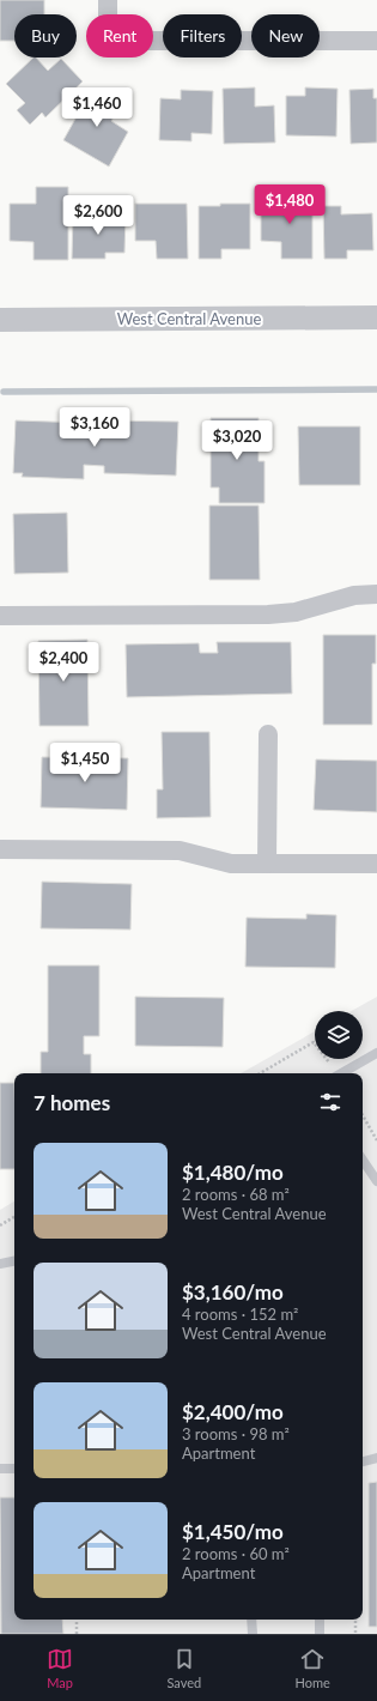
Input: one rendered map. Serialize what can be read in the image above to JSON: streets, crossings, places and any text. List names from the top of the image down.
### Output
{
  "streets": {
    "street": ["West Central Avenue"]
  },
  "page": {
    "chip": [
      "Buy",
      "Rent",
      "Filters",
      "New"
    ],
    "price": [
      "$1,460",
      "$1,480",
      "$2,600",
      "$3,160",
      "$3,020",
      "$2,400",
      "$1,450"
    ],
    "heading": "7 homes",
    "list": [
      {
        "name": "$1,480/mo",
        "note": "2 rooms · 68 m² · West Central Avenue"
      },
      {
        "name": "$3,160/mo",
        "note": "4 rooms · 152 m² · West Central Avenue"
      },
      {
        "name": "$2,400/mo",
        "note": "3 rooms · 98 m² · Apartment"
      },
      {
        "name": "$1,450/mo",
        "note": "2 rooms · 60 m² · Apartment"
      }
    ],
    "tabs": ["Map", "Saved", "Home"]
  }
}
